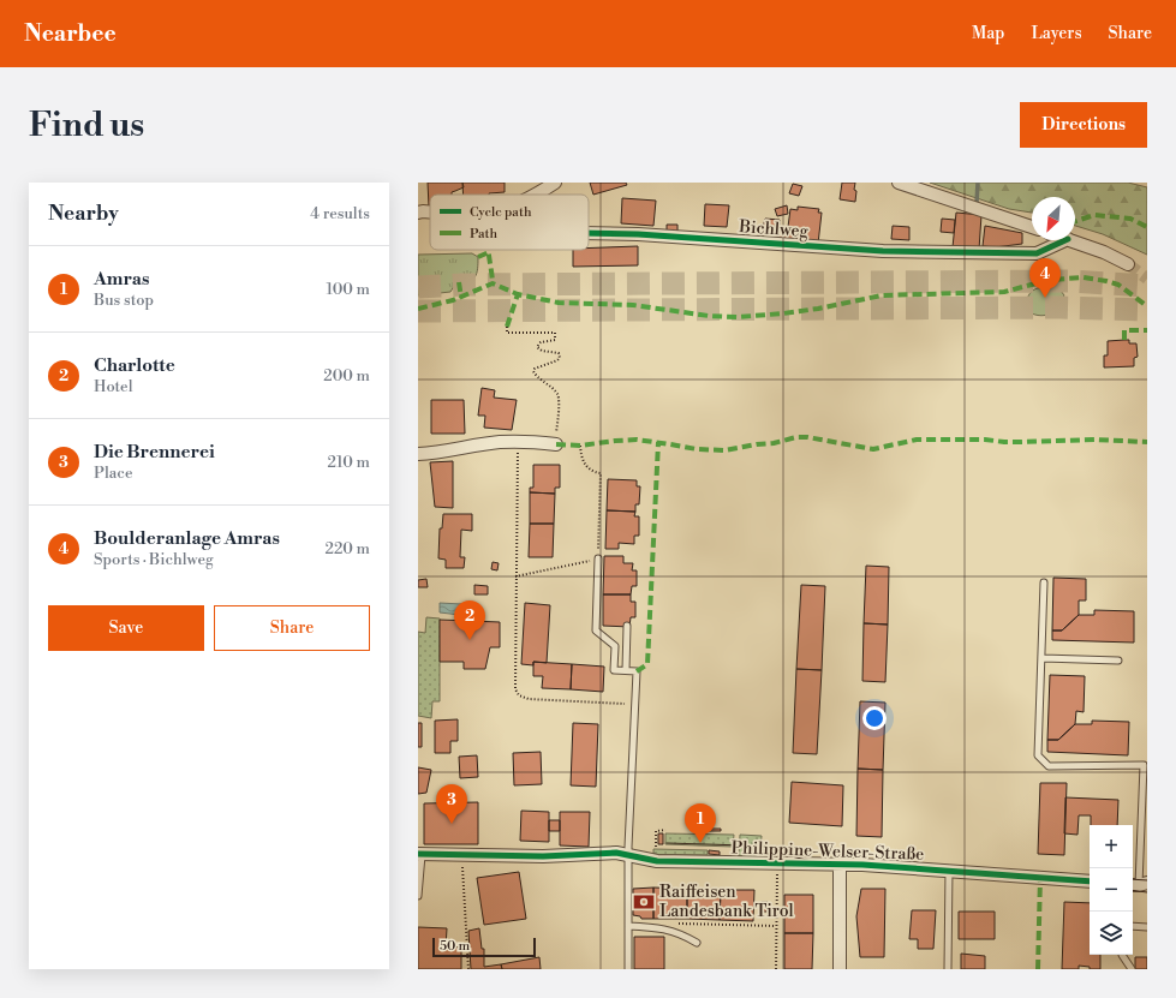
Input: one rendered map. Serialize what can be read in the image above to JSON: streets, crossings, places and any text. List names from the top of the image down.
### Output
{
  "streets": {
    "street": ["Bichlweg", "Philippine-Welser-Straße"]
  },
  "places": {
    "bank": ["Raiffeisen Landesbank Tirol"]
  },
  "legend": ["Cycle path", "Path"],
  "scale_bar": "50 m",
  "north": "bottom left",
  "page": {
    "header": "Nearbee",
    "nav": ["Map", "Layers", "Share"],
    "buttons": [
      "Directions",
      ["Save", "Share"]
    ],
    "title": "Find us",
    "heading": ["Nearby", "4 results"],
    "list": [
      {
        "mark": "1",
        "name": "Amras",
        "note": "Bus stop",
        "value": "100 m"
      },
      {
        "mark": "2",
        "name": "Charlotte",
        "note": "Hotel",
        "value": "200 m"
      },
      {
        "mark": "3",
        "name": "Die Brennerei",
        "note": "Place",
        "value": "210 m"
      },
      {
        "mark": "4",
        "name": "Boulderanlage Amras",
        "note": "Sports · Bichlweg",
        "value": "220 m"
      }
    ],
    "pins": [
      "4",
      "2",
      "3",
      "1"
    ],
    "map_buttons": ["+", "−"],
    "scale": "50 m"
  }
}
